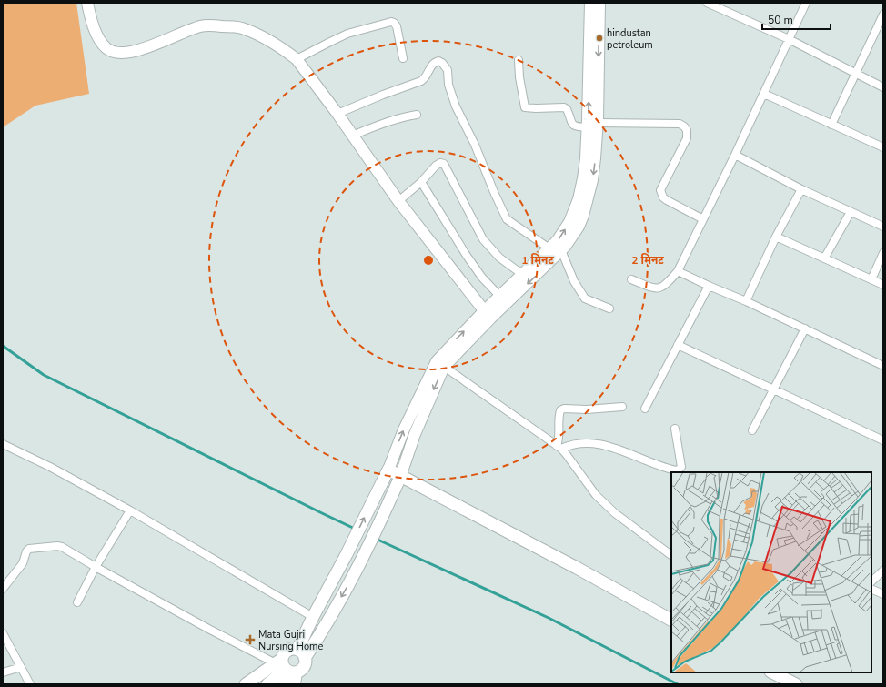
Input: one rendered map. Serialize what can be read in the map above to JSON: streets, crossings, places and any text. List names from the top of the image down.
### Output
{
  "places": {
    "other": ["hindustan petroleum"],
    "health": ["Mata Gujri Nursing Home"]
  },
  "scale_bar": "50 m",
  "rings": ["1 मिनट", "2 मिनट"]
}
